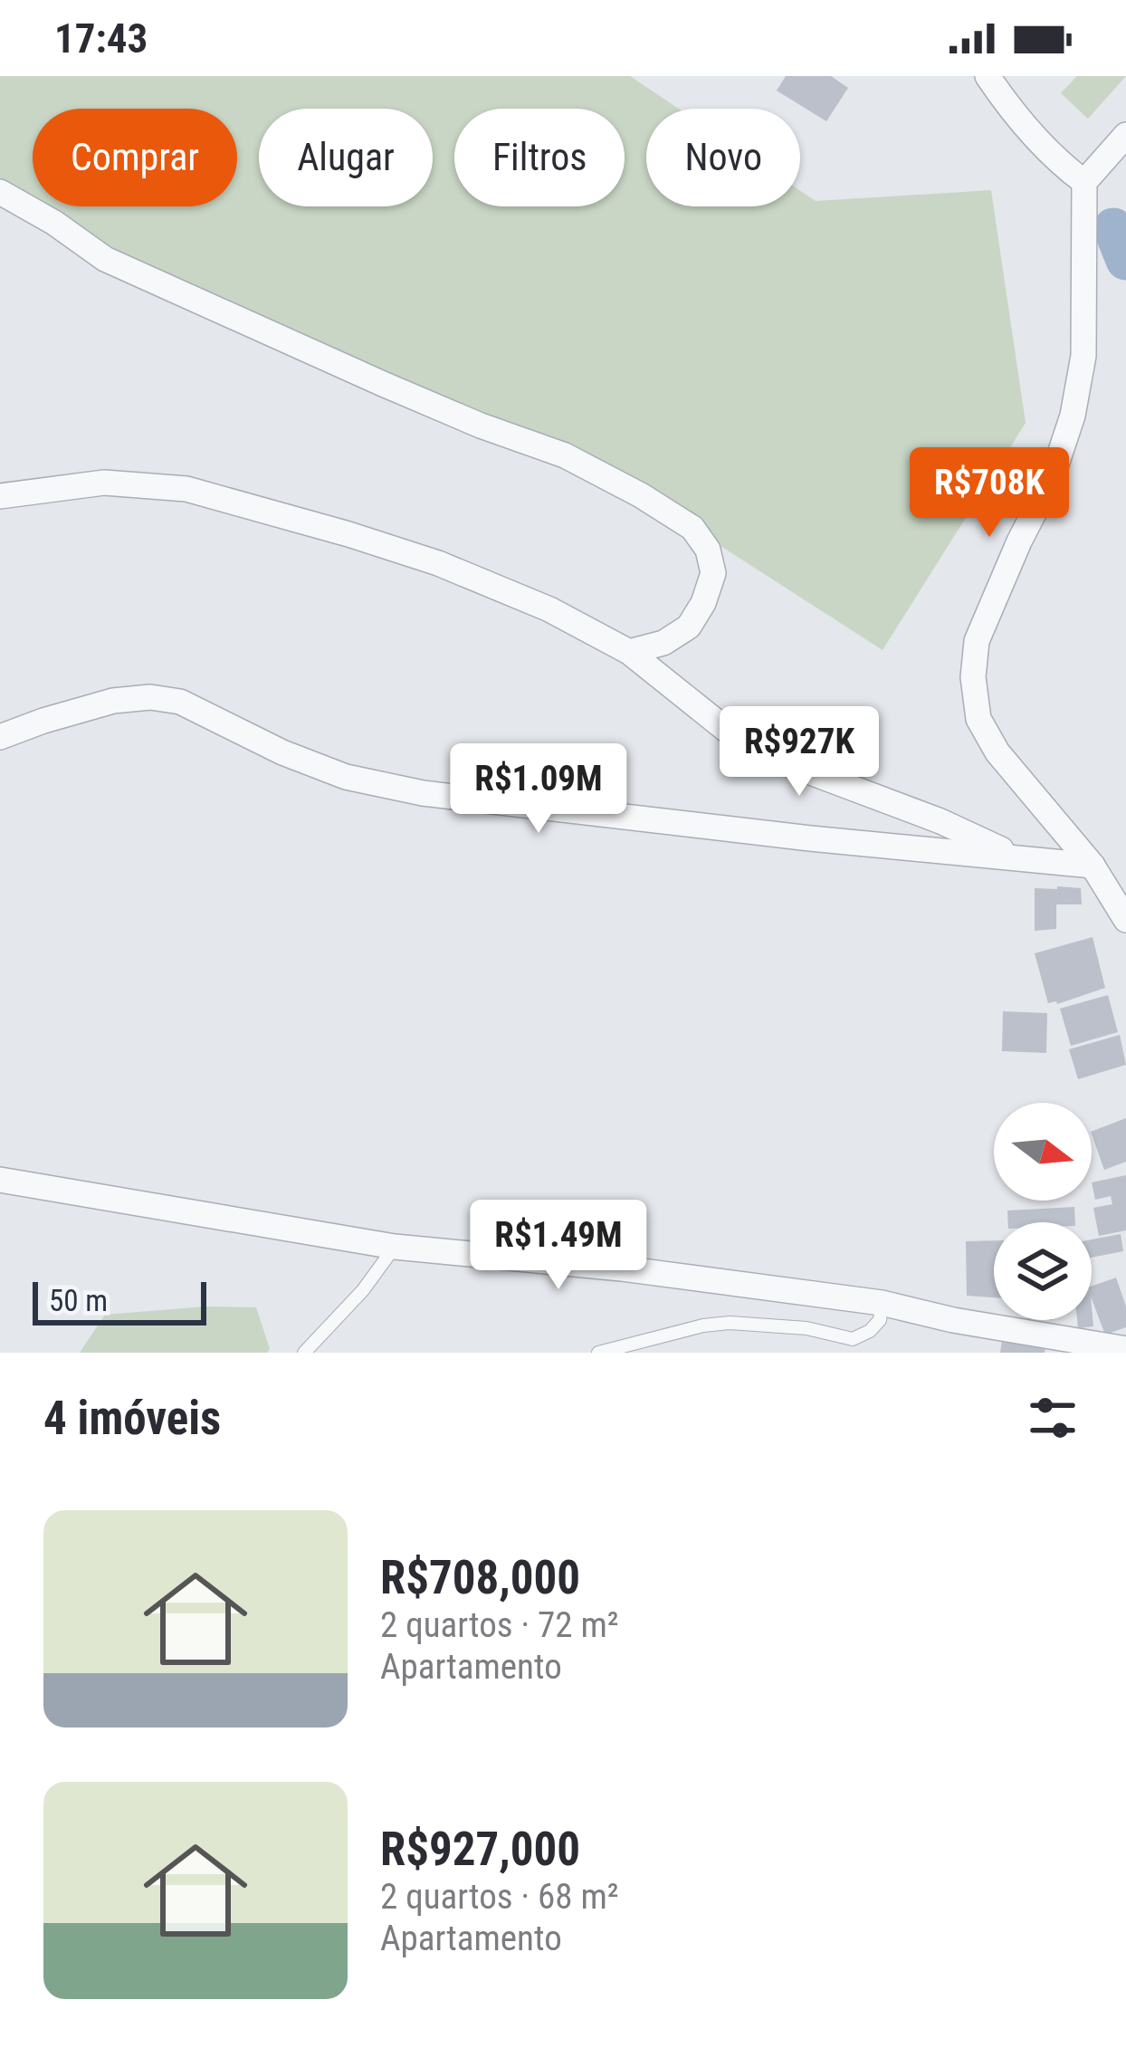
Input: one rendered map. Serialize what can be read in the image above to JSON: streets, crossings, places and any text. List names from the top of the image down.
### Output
{
  "scale_bar": "50 m",
  "north": "right",
  "page": {
    "status": "17:43",
    "chip": [
      "Comprar",
      "Alugar",
      "Filtros",
      "Novo"
    ],
    "price": [
      "R$708K",
      "R$927K",
      "R$1.09M",
      "R$1.49M"
    ],
    "scale": "50 m",
    "heading": "4 imóveis",
    "list": [
      {
        "name": "R$708,000",
        "note": "2 quartos · 72 m² · Apartamento"
      },
      {
        "name": "R$927,000",
        "note": "2 quartos · 68 m² · Apartamento"
      }
    ]
  }
}
